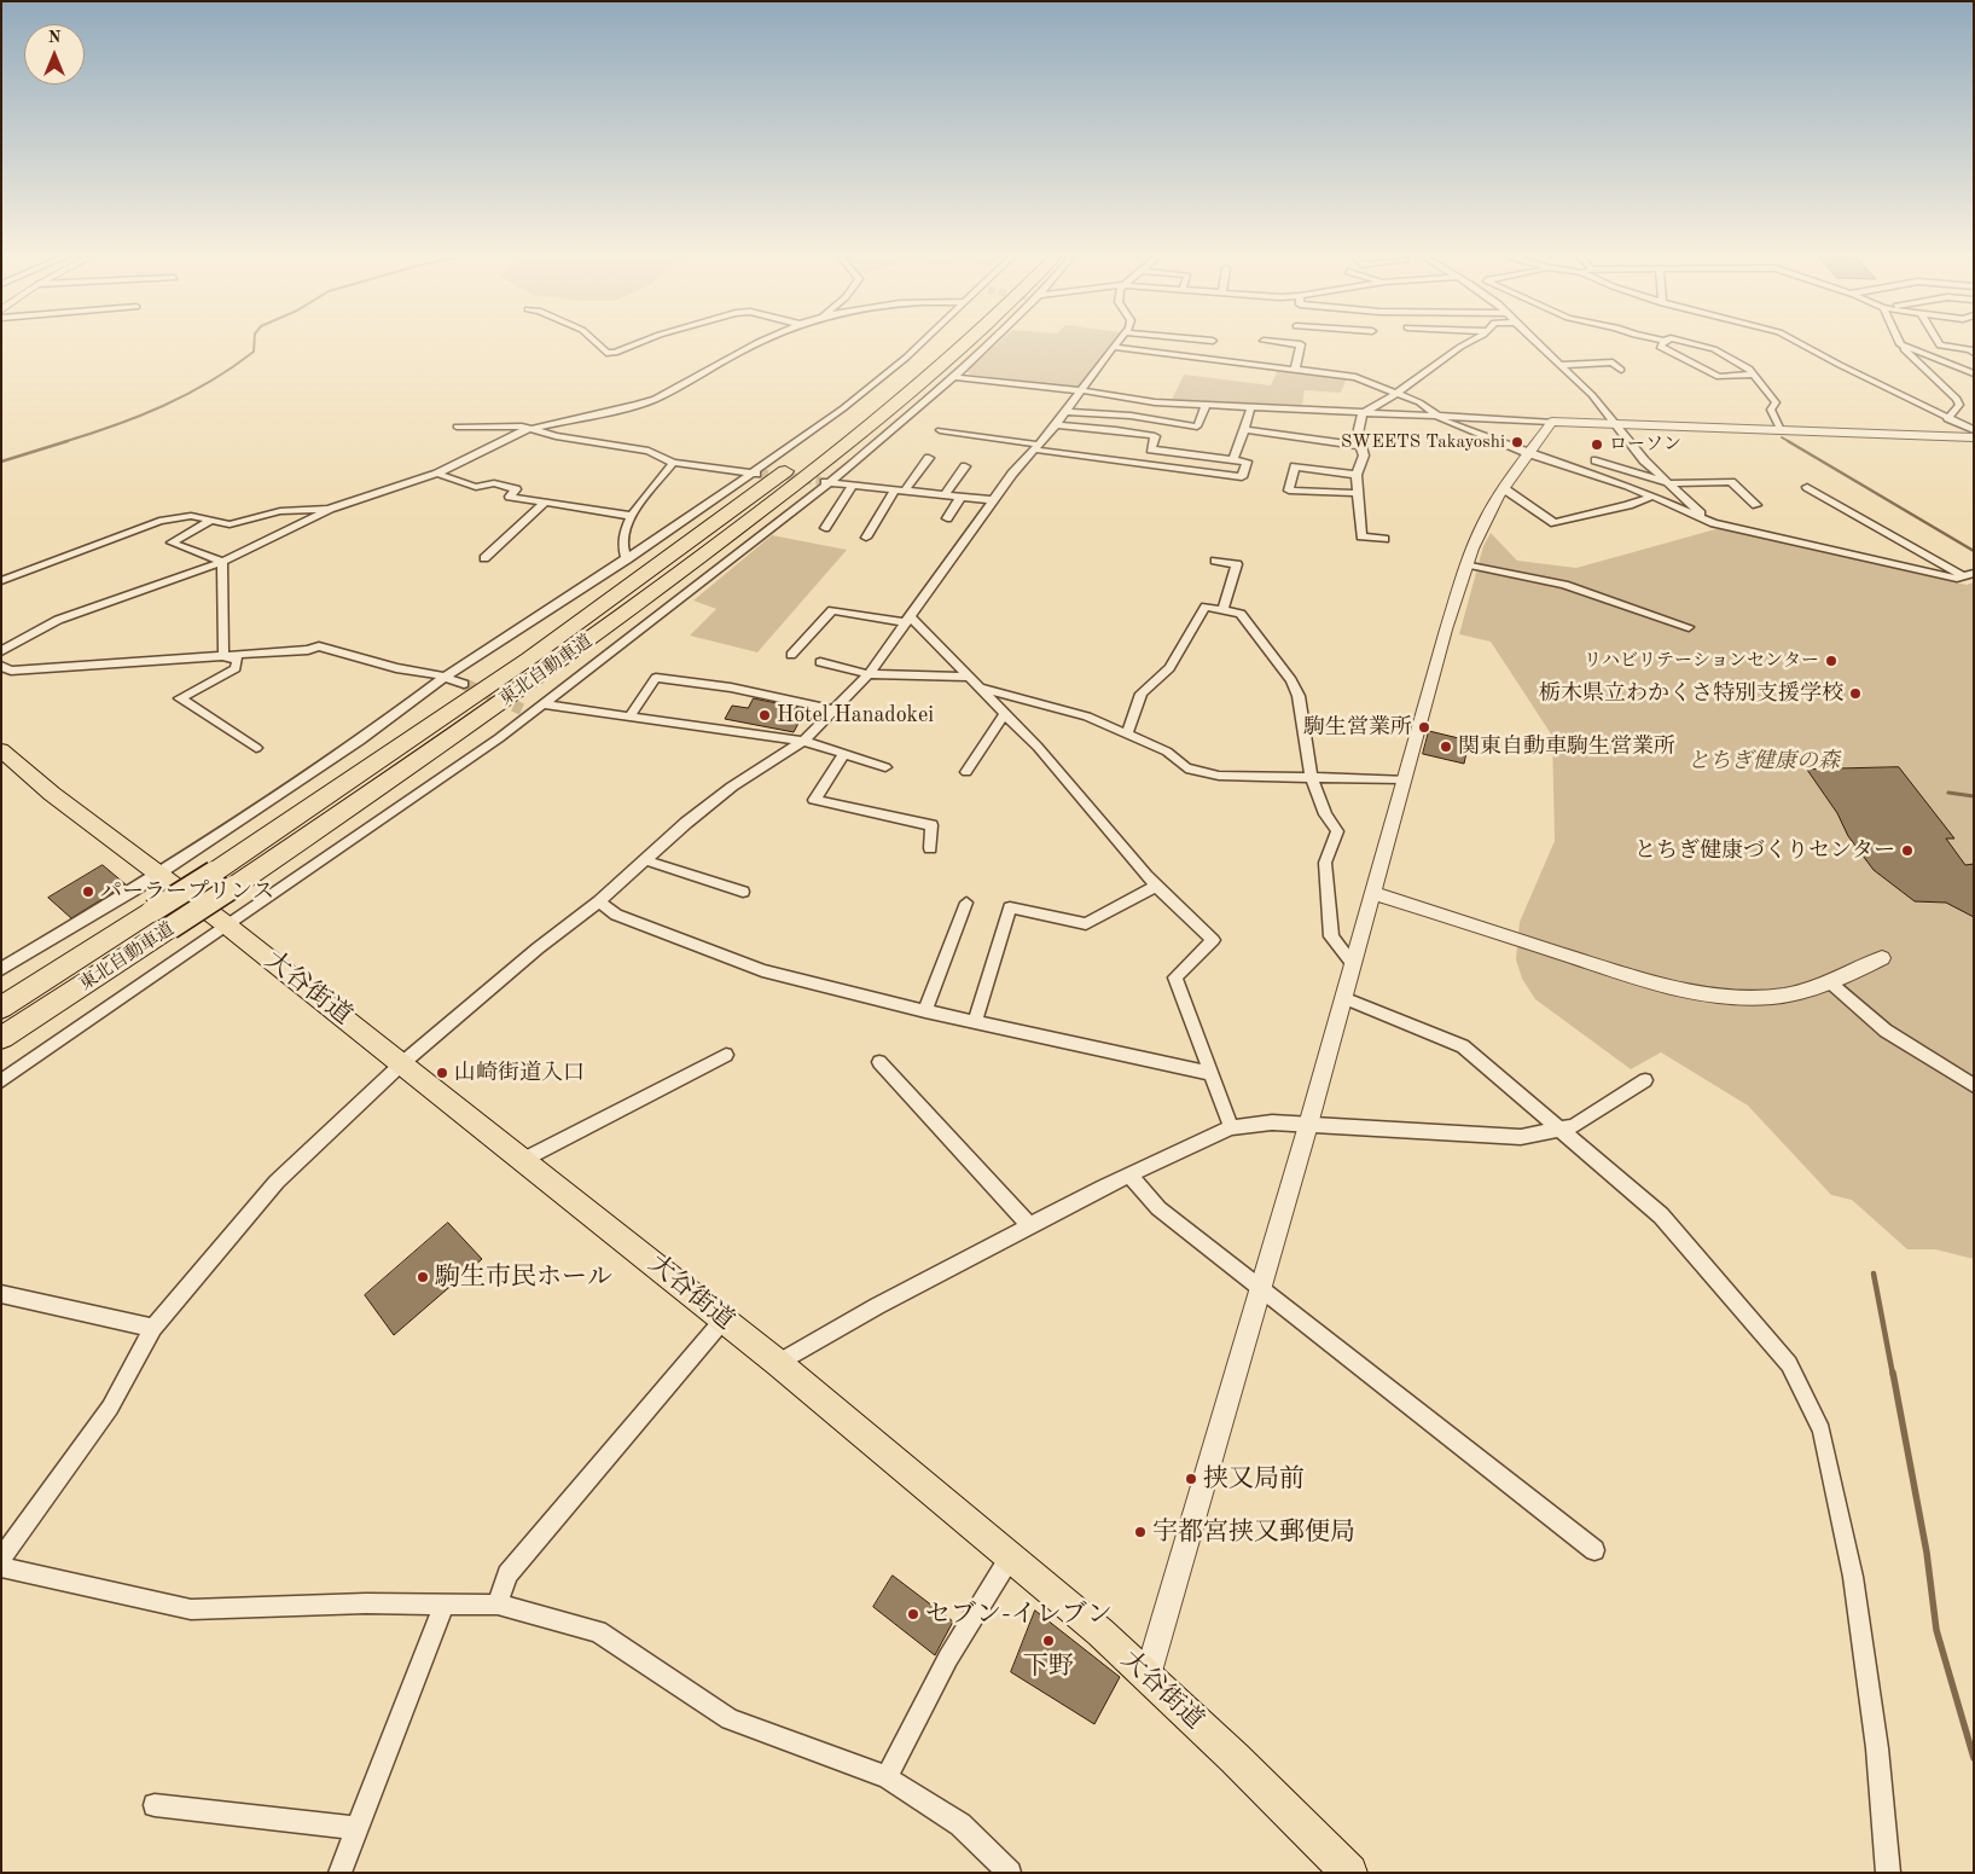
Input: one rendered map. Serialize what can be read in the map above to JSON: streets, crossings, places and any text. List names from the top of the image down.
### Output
{
  "streets": {
    "highway": ["東北自動車道"],
    "main road": ["大谷街道"]
  },
  "parks": ["とちぎ健康の森"],
  "places": [
    "SWEETS Takayoshi",
    "ローソン",
    "リハビリテーションセンター",
    "栃木県立わかくさ特別支援学校",
    "Hotel Hanadokei",
    "駒生営業所",
    "関東自動車駒生営業所",
    "とちぎ健康づくりセンター",
    "パーラープリンス",
    "山崎街道入口",
    "駒生市民ホール",
    "挟又局前",
    "宇都宮挟又郵便局",
    "セブン-イレブン",
    "下野"
  ],
  "north": "top"
}
